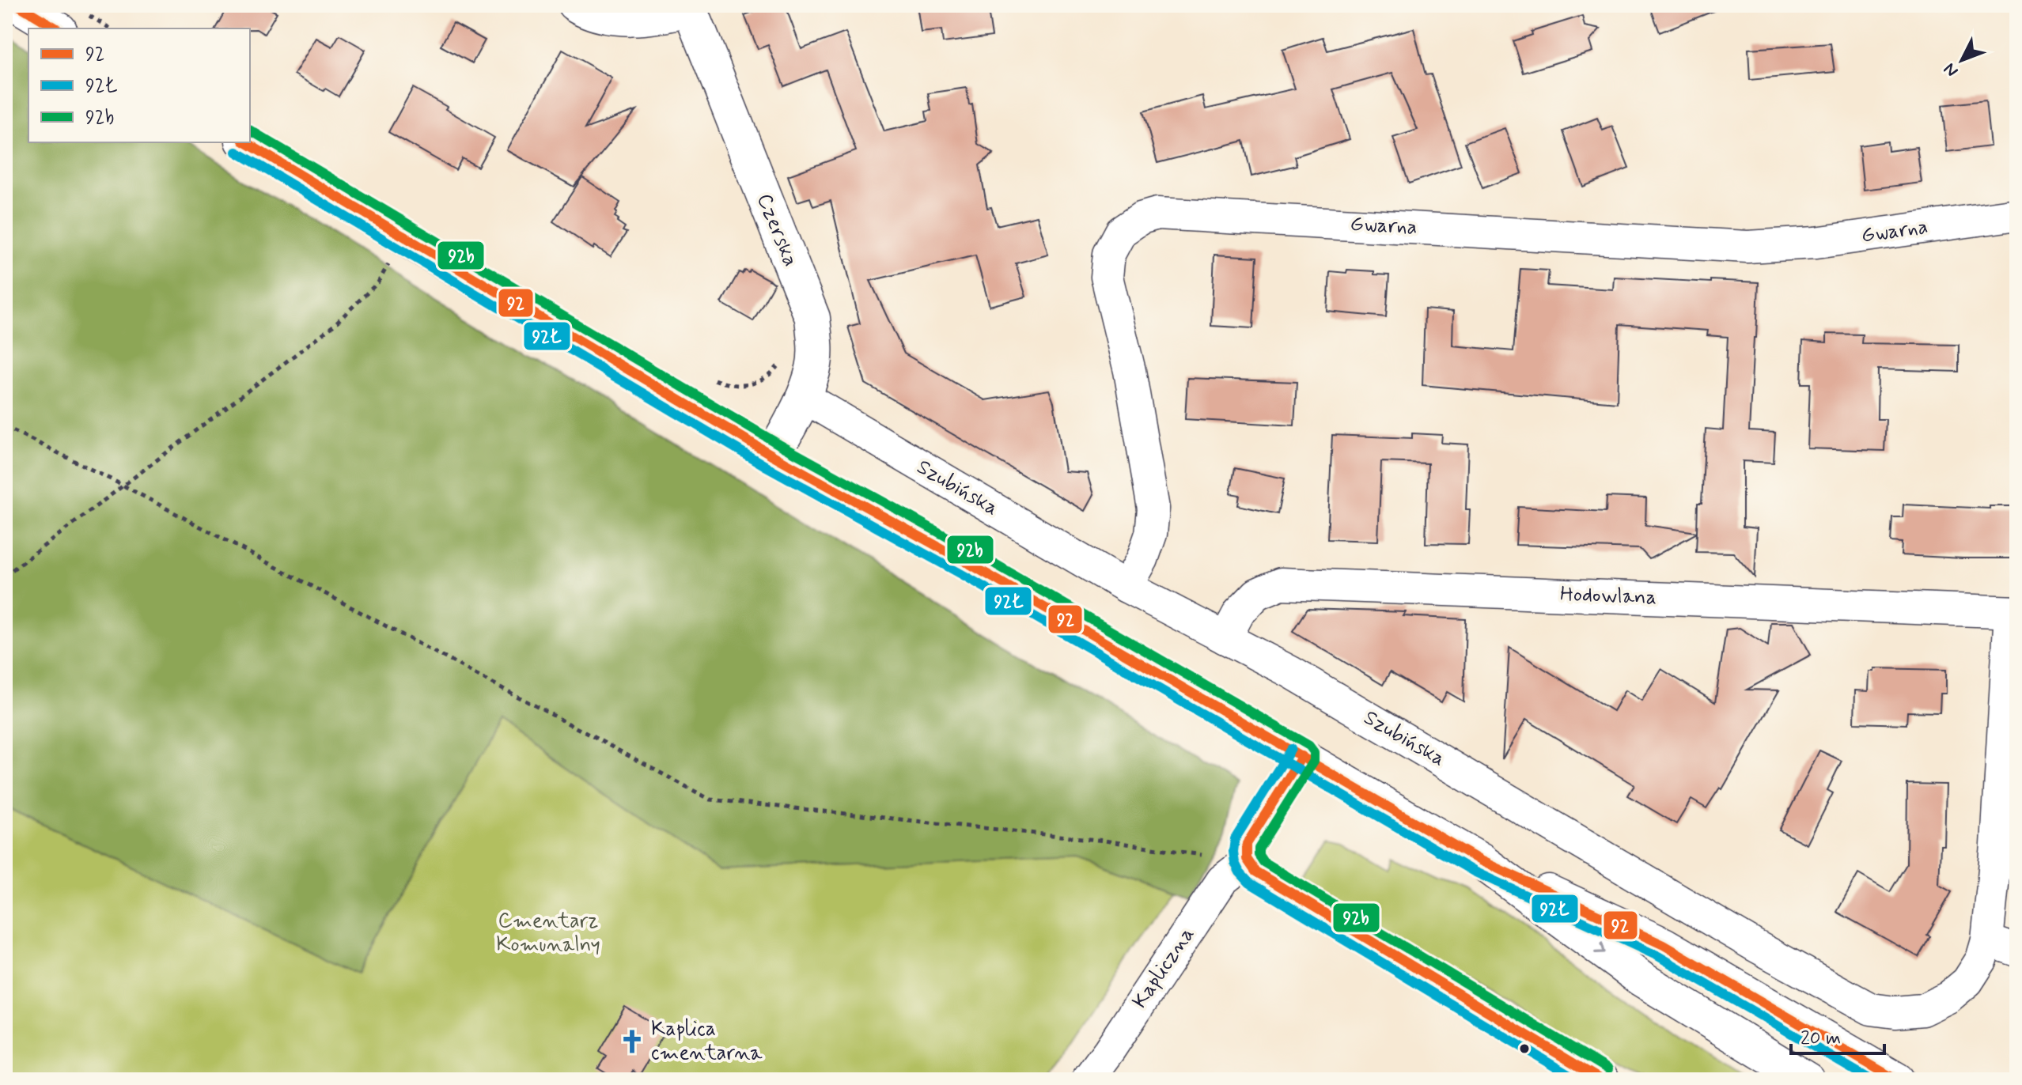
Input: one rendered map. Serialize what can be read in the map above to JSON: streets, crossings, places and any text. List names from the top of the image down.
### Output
{
  "streets": {
    "main road": ["Czerska"],
    "street": [
      "Gwarna",
      "Szubińska",
      "Hodowlana",
      "Kapliczna"
    ]
  },
  "crossings": [
    ["Gwarna", "Szubińska"],
    ["Czerska", "Szubińska"],
    ["Szubińska", "Hodowlana"]
  ],
  "parks": ["Cmentarz Komunalny"],
  "places": {
    "church": ["Kaplica cmentarna"]
  },
  "lines": ["transit line 92", "transit line 92b", "transit line 92Ł"],
  "legend": ["92", "92Ł", "92b"],
  "scale_bar": "20 m",
  "north": "bottom left"
}
